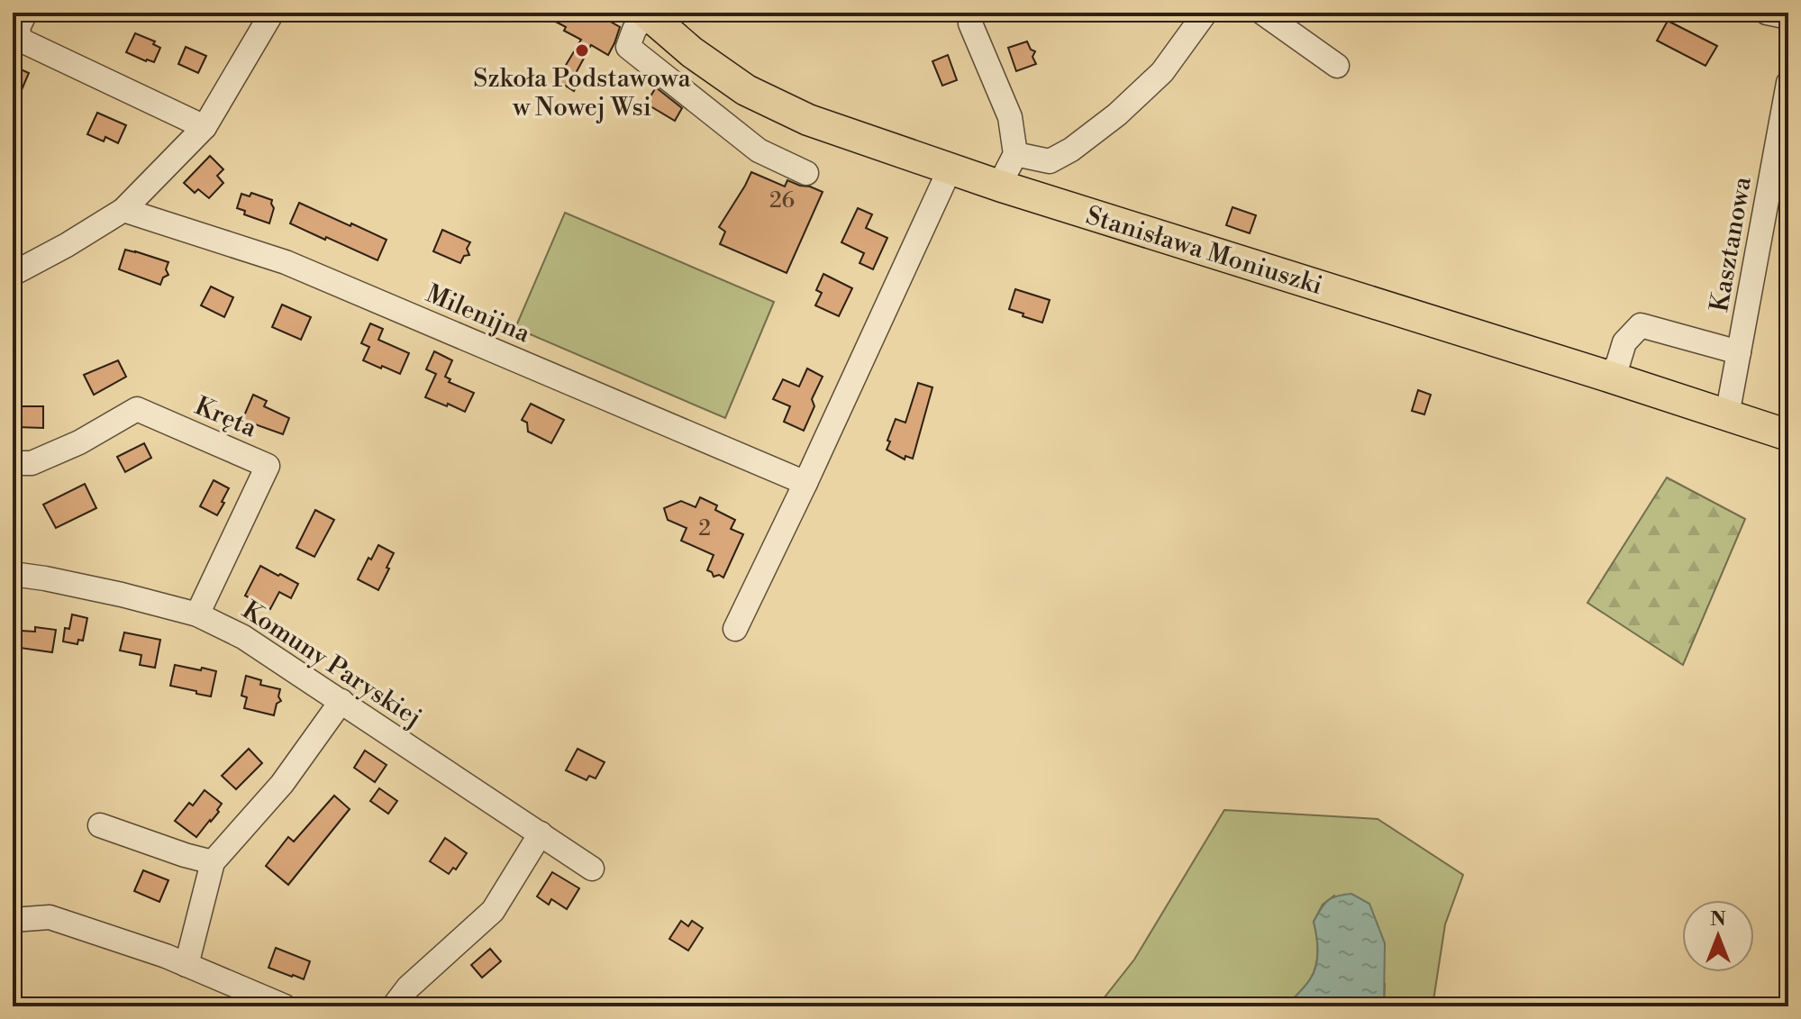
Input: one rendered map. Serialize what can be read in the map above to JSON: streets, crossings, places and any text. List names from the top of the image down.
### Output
{
  "streets": {
    "main road": ["Stanisława Moniuszki"],
    "street": [
      "Kasztanowa",
      "Milenijna",
      "Kręta",
      "Komuny Paryskiej"
    ]
  },
  "crossings": [
    ["Kasztanowa", "Stanisława Moniuszki"],
    ["Kręta", "Komuny Paryskiej"]
  ],
  "places": ["Szkoła Podstawowa w Nowej Wsi"],
  "house_numbers": ["26", "2"],
  "north": "top"
}
